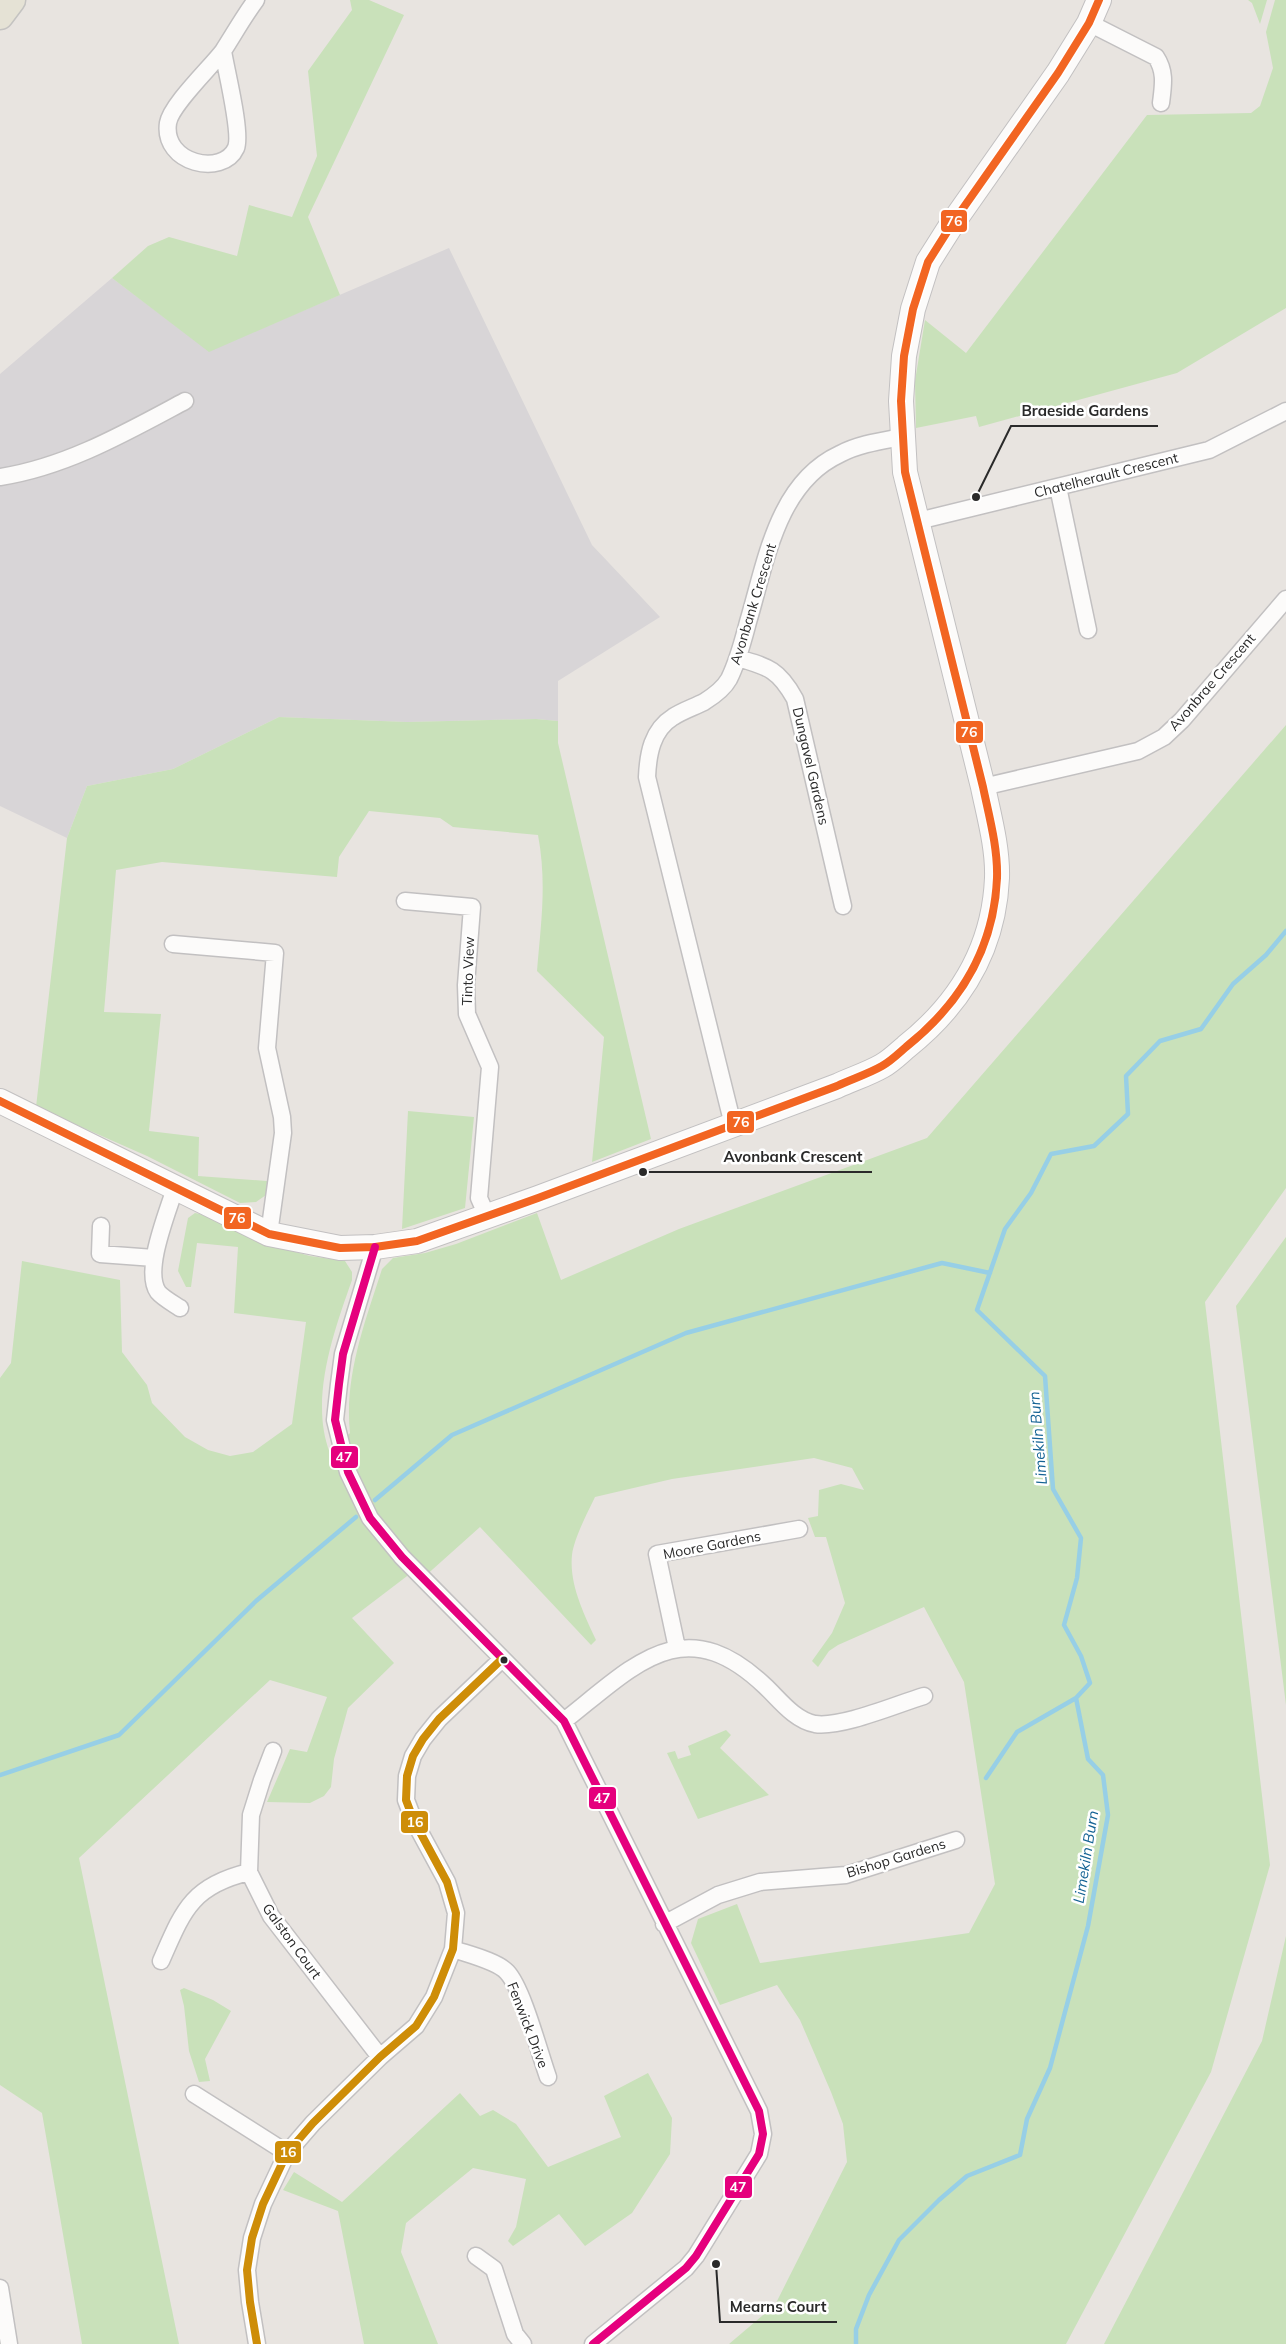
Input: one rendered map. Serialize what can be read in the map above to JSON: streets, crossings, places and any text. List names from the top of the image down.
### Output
{
  "streets": {
    "street": [
      "Chatelherault Crescent",
      "Avonbank Crescent",
      "Avonbrae Crescent",
      "Dungavel Gardens",
      "Tinto View",
      "Moore Gardens",
      "Bishop Gardens",
      "Galston Court",
      "Fenwick Drive"
    ]
  },
  "crossings": [
    ["Avonbank Crescent", "Dungavel Gardens"]
  ],
  "water": ["Limekiln Burn"],
  "places": ["Braeside Gardens", "Avonbank Crescent", "Mearns Court"],
  "lines": ["transit line 76", "transit line 47", "transit line 16"]
}
